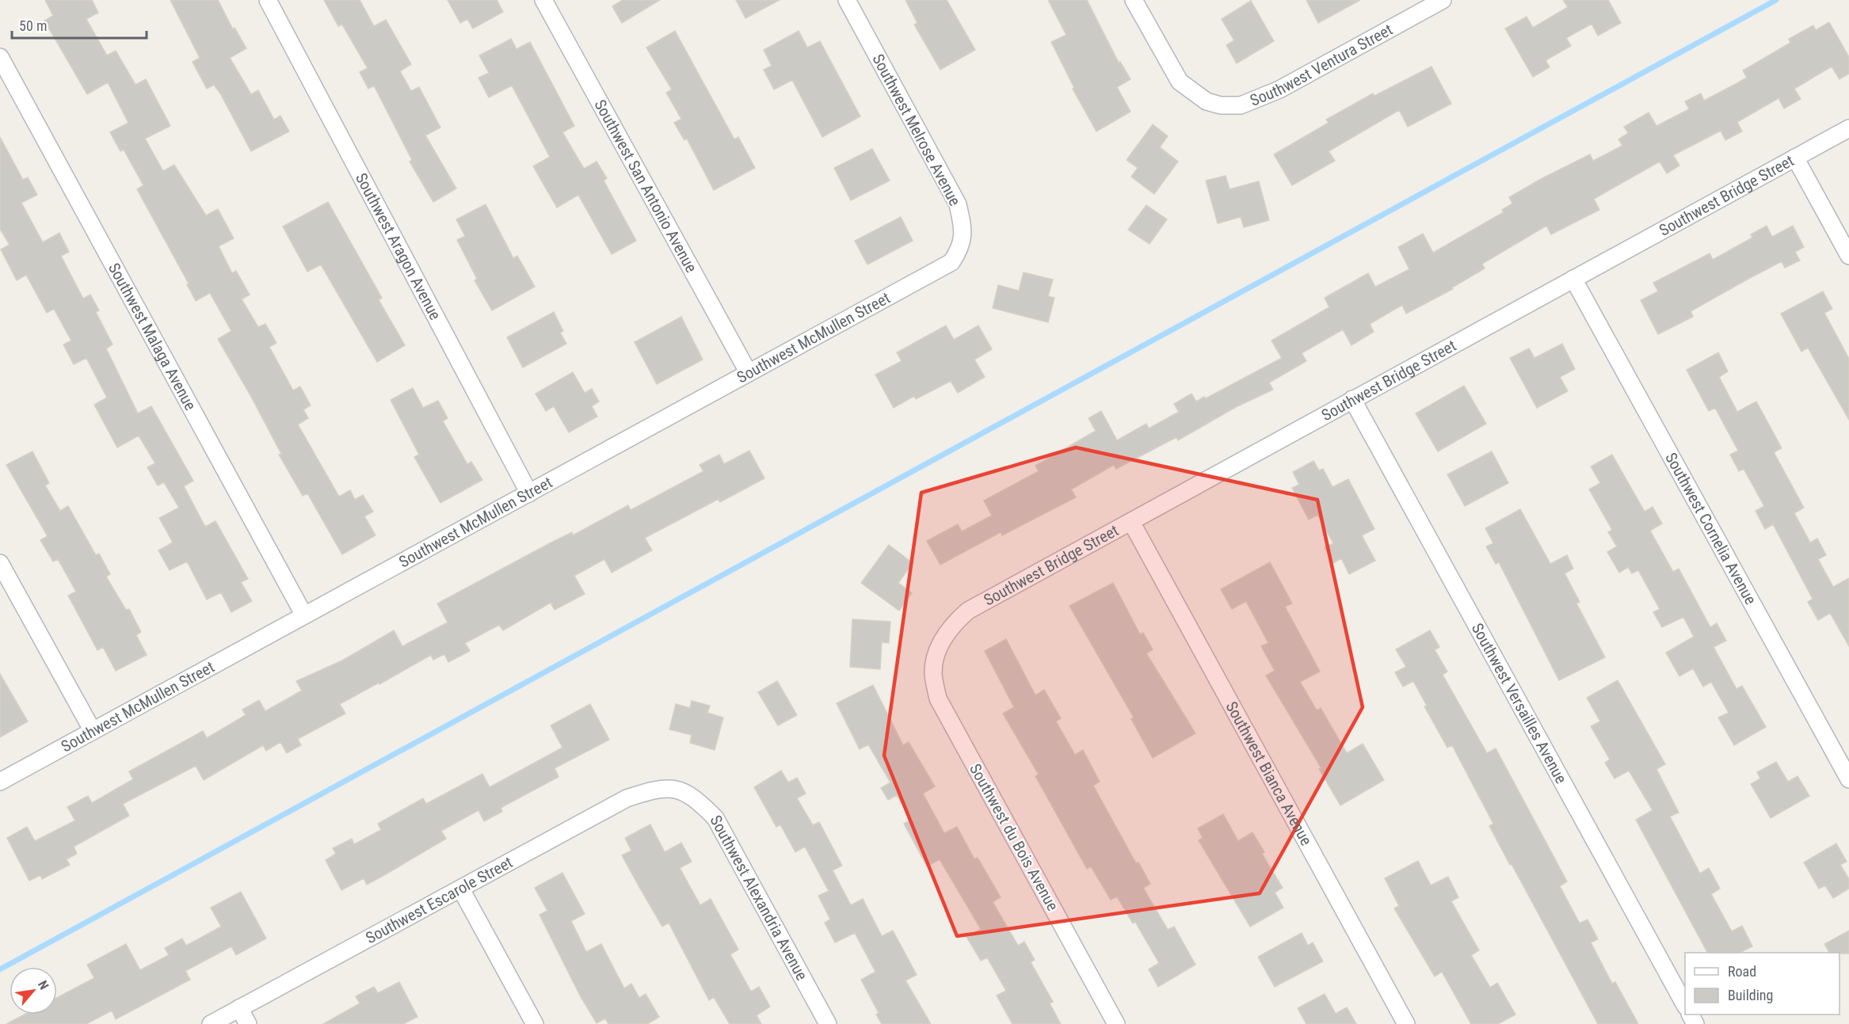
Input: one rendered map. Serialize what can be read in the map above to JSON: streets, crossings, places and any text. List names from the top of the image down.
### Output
{
  "streets": {
    "street": [
      "Southwest Ventura Street",
      "Southwest Melrose Avenue",
      "Southwest San Antonio Avenue",
      "Southwest Bridge Street",
      "Southwest Aragon Avenue",
      "Southwest Malaga Avenue",
      "Southwest McMullen Street",
      "Southwest Cornelia Avenue",
      "Southwest Versailles Avenue",
      "Southwest Bianca Avenue",
      "Southwest du Bois Avenue",
      "Southwest Alexandria Avenue",
      "Southwest Escarole Street"
    ]
  },
  "crossings": [
    ["Southwest Melrose Avenue", "Southwest McMullen Street"],
    ["Southwest San Antonio Avenue", "Southwest McMullen Street"],
    ["Southwest Bridge Street", "Southwest Cornelia Avenue"],
    ["Southwest Bridge Street", "Southwest Versailles Avenue"],
    ["Southwest Bridge Street", "Southwest Bianca Avenue"],
    ["Southwest Bridge Street", "Southwest du Bois Avenue"],
    ["Southwest Aragon Avenue", "Southwest McMullen Street"],
    ["Southwest Malaga Avenue", "Southwest McMullen Street"],
    ["Southwest Alexandria Avenue", "Southwest Escarole Street"]
  ],
  "legend": ["Road", "Building"],
  "scale_bar": "50 m",
  "north": "top right"
}
